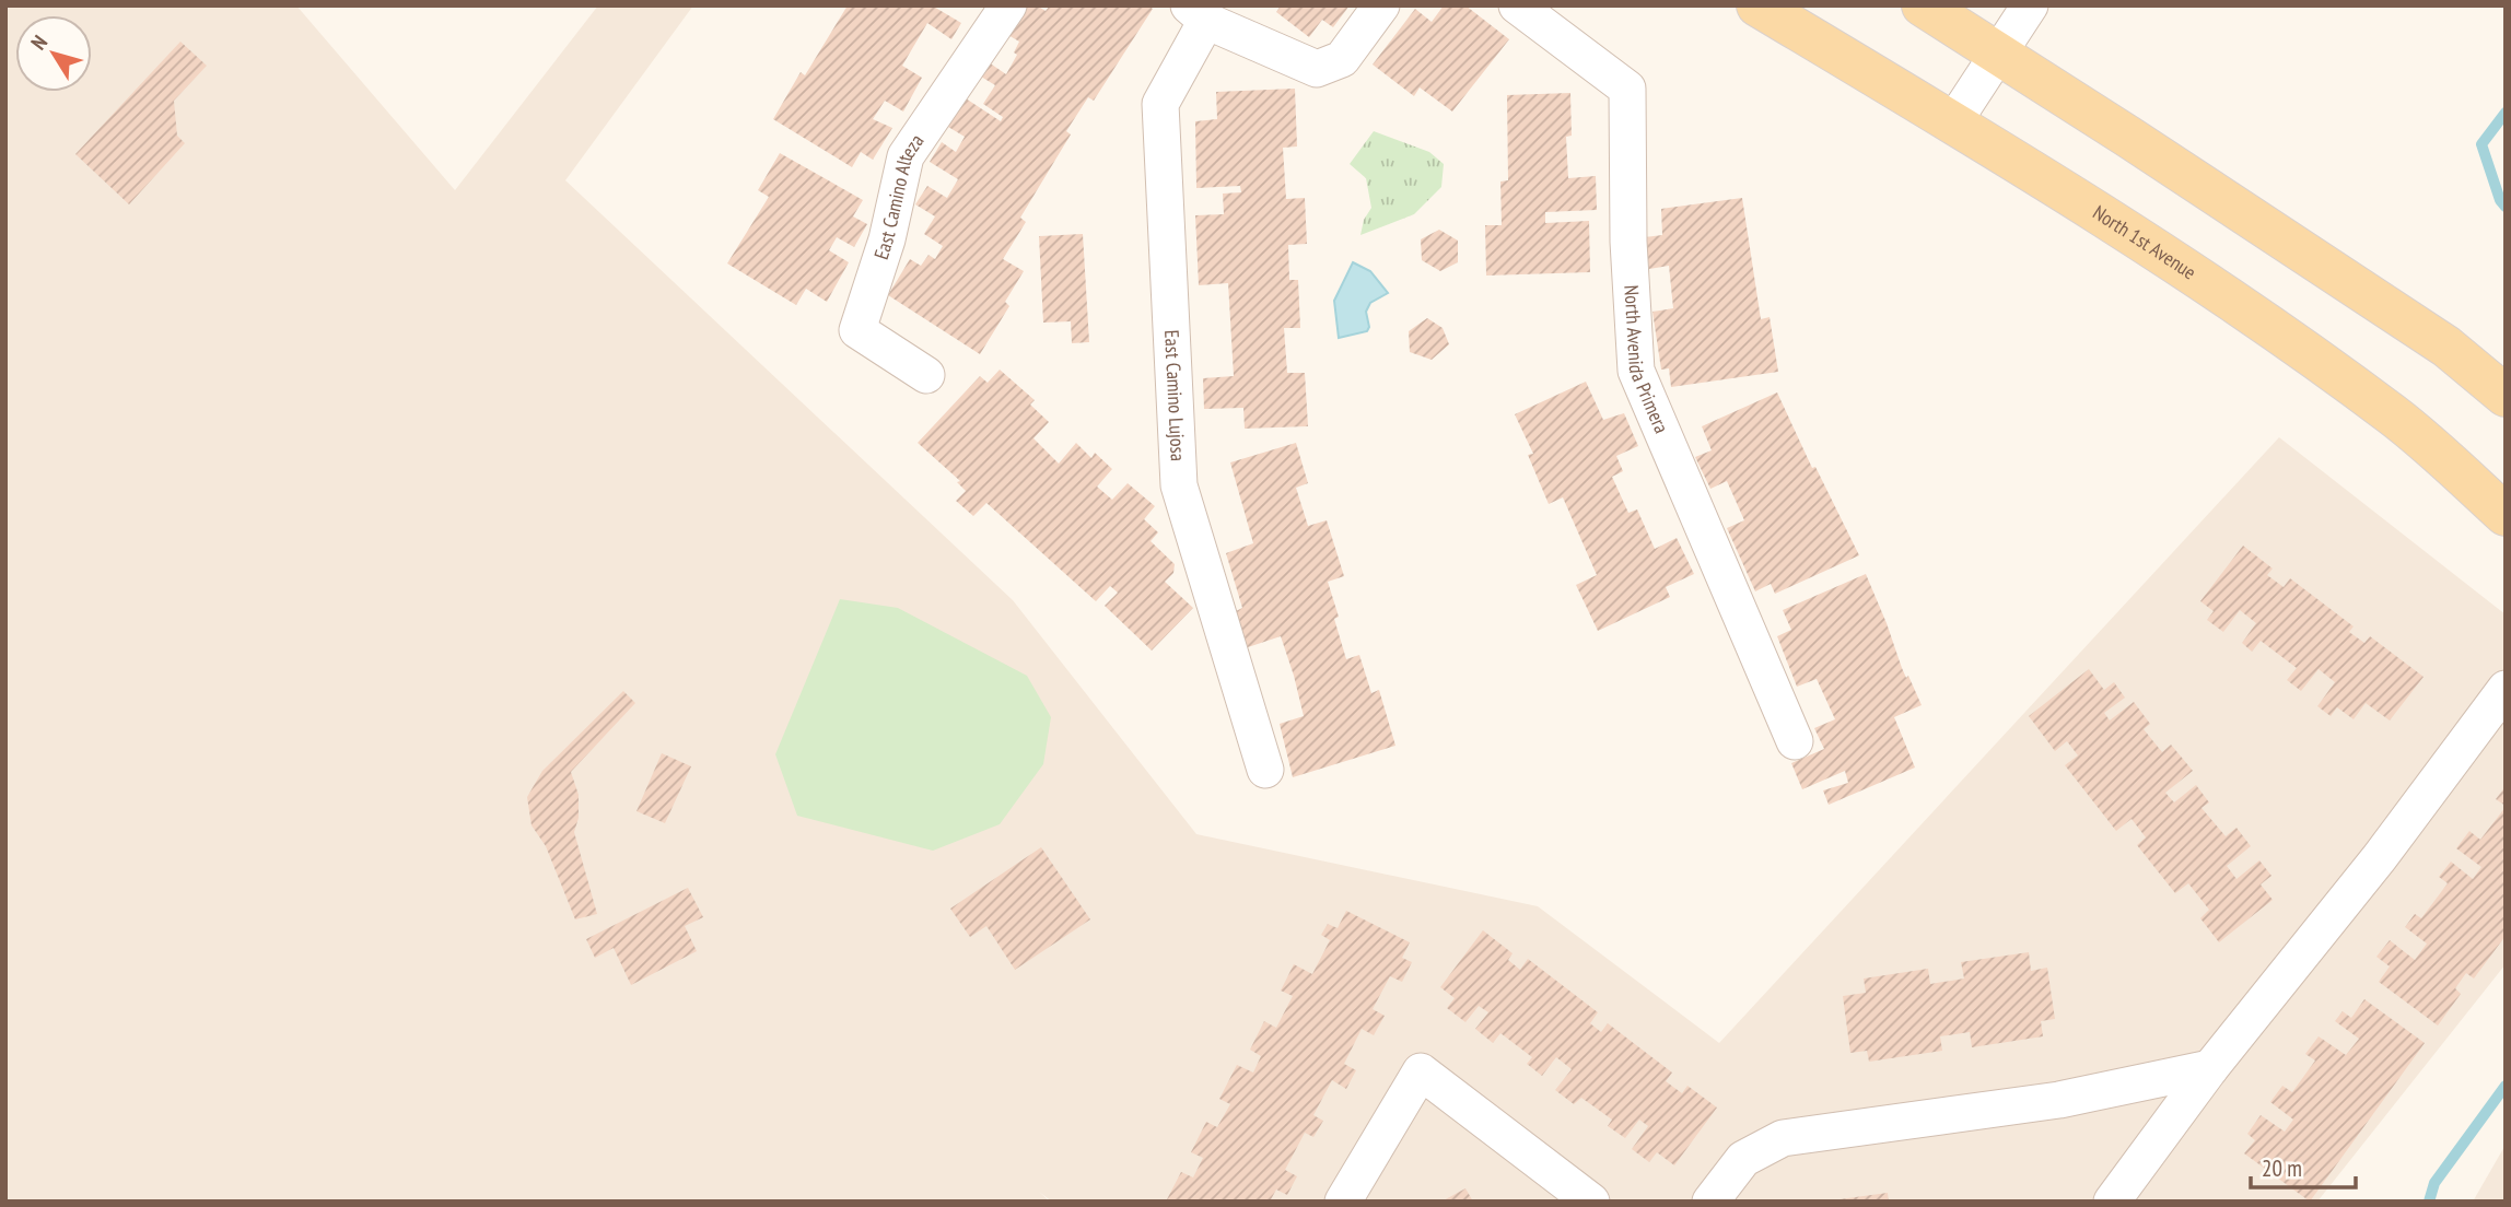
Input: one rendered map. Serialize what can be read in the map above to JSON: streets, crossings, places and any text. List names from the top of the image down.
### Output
{
  "streets": {
    "main road": ["North 1st Avenue"],
    "street": ["East Camino Alteza", "North Avenida Primera", "East Camino Lujosa"]
  },
  "scale_bar": "20 m",
  "north": "top left"
}
